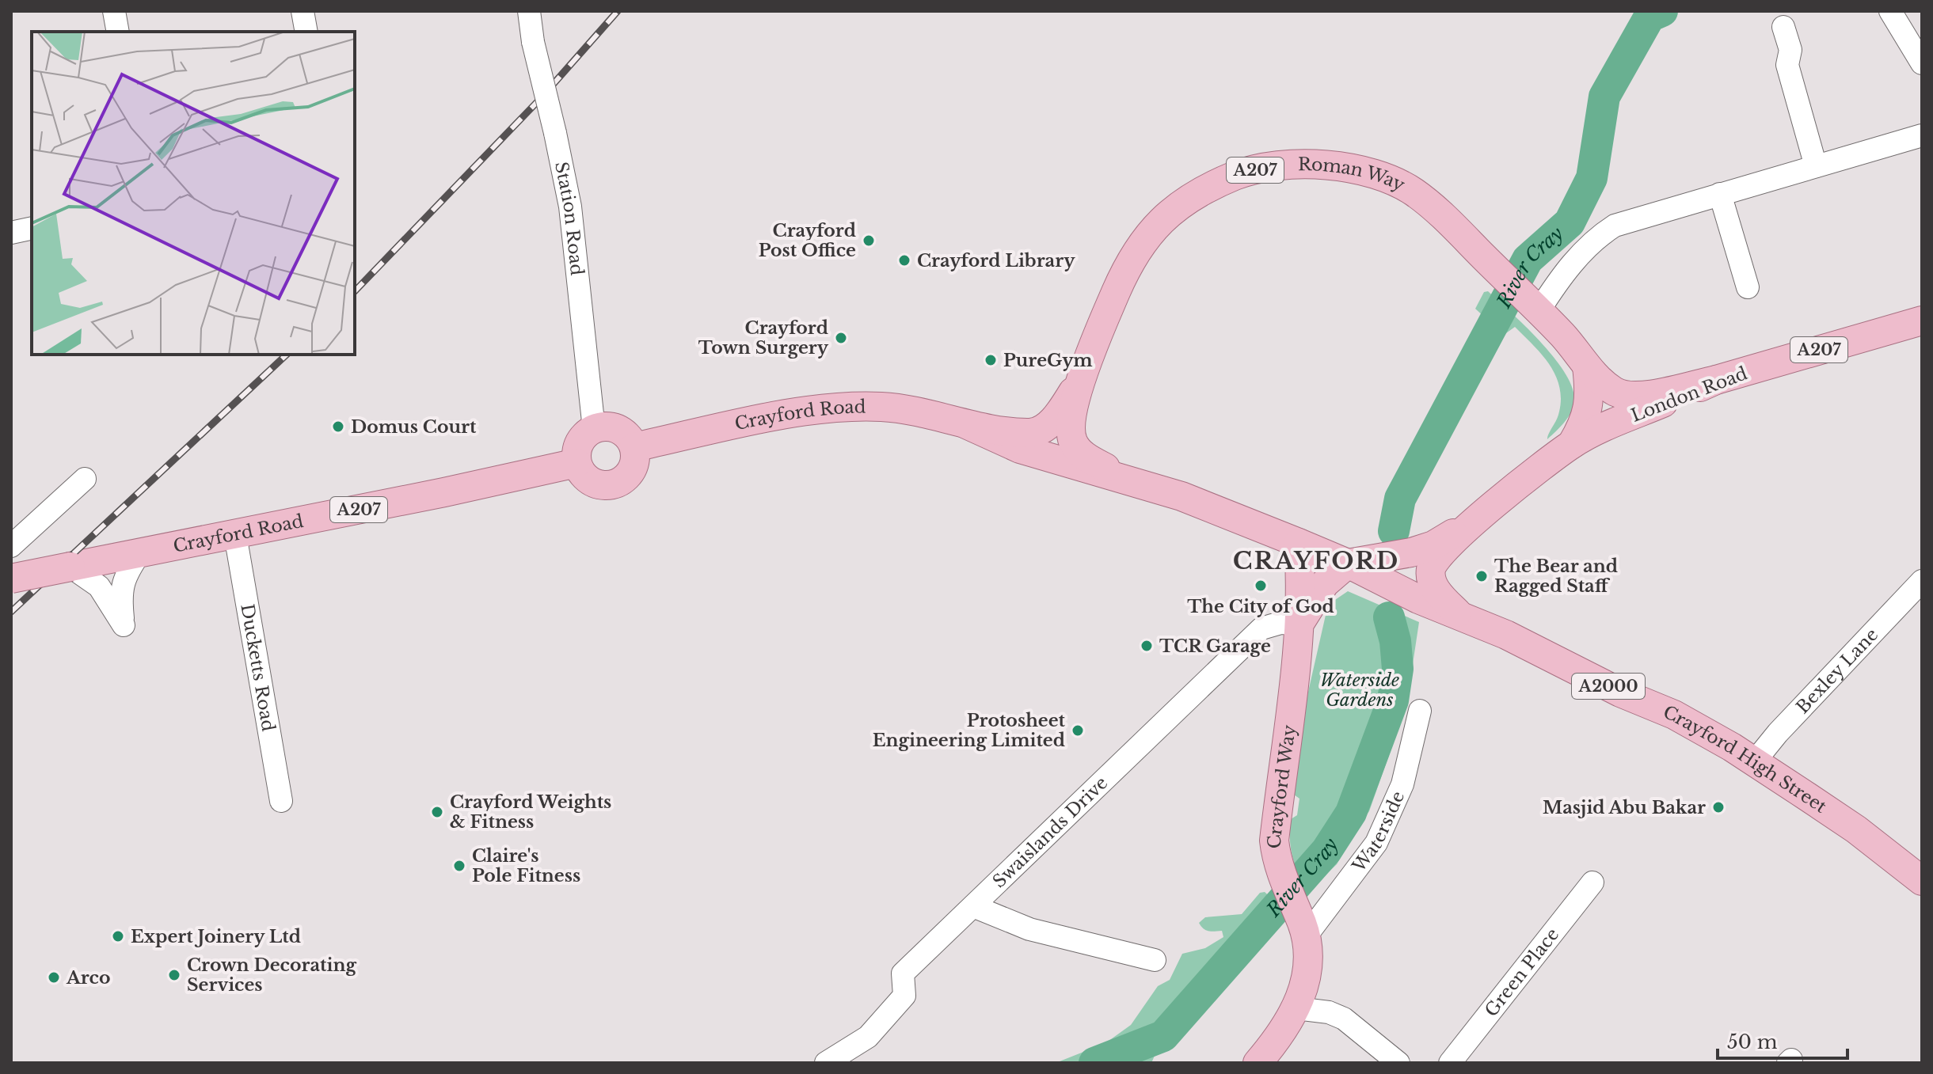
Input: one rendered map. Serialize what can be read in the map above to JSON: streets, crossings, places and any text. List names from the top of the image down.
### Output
{
  "streets": {
    "main road": [
      "A207",
      "Roman Way",
      "London Road",
      "Crayford Road",
      "A2000",
      "Crayford High Street",
      "Crayford Way"
    ],
    "street": [
      "Station Road",
      "Ducketts Road",
      "Bexley Lane",
      "Waterside",
      "Swaislands Drive",
      "Green Place"
    ]
  },
  "crossings": [
    ["A207", "Roman Way"],
    ["A207", "London Road"],
    ["Roman Way", "London Road"],
    ["Roman Way", "Crayford Road"],
    ["Station Road", "Crayford Road"],
    ["London Road", "Crayford Road"],
    ["London Road", "Crayford High Street"],
    ["London Road", "Crayford Way"],
    ["Crayford Road", "Ducketts Road"],
    ["Crayford Road", "Crayford High Street"],
    ["Crayford Road", "Crayford Way"],
    ["Bexley Lane", "Crayford High Street"],
    ["Crayford High Street", "Crayford Way"],
    ["Crayford Way", "Waterside"],
    ["Crayford Way", "Swaislands Drive"]
  ],
  "districts": ["CRAYFORD"],
  "water": ["River Cray"],
  "parks": ["Waterside Gardens"],
  "places": [
    "Crayford Post Office",
    "Crayford Library",
    "Crayford Town Surgery",
    "PureGym",
    "Domus Court",
    "The Bear and Ragged Staff",
    "The City of God",
    "TCR Garage",
    "Protosheet Engineering Limited",
    "Masjid Abu Bakar",
    "Crayford Weights & Fitness",
    "Claire's Pole Fitness",
    "Expert Joinery Ltd",
    "Crown Decorating Services",
    "Arco"
  ],
  "scale_bar": "50 m"
}
